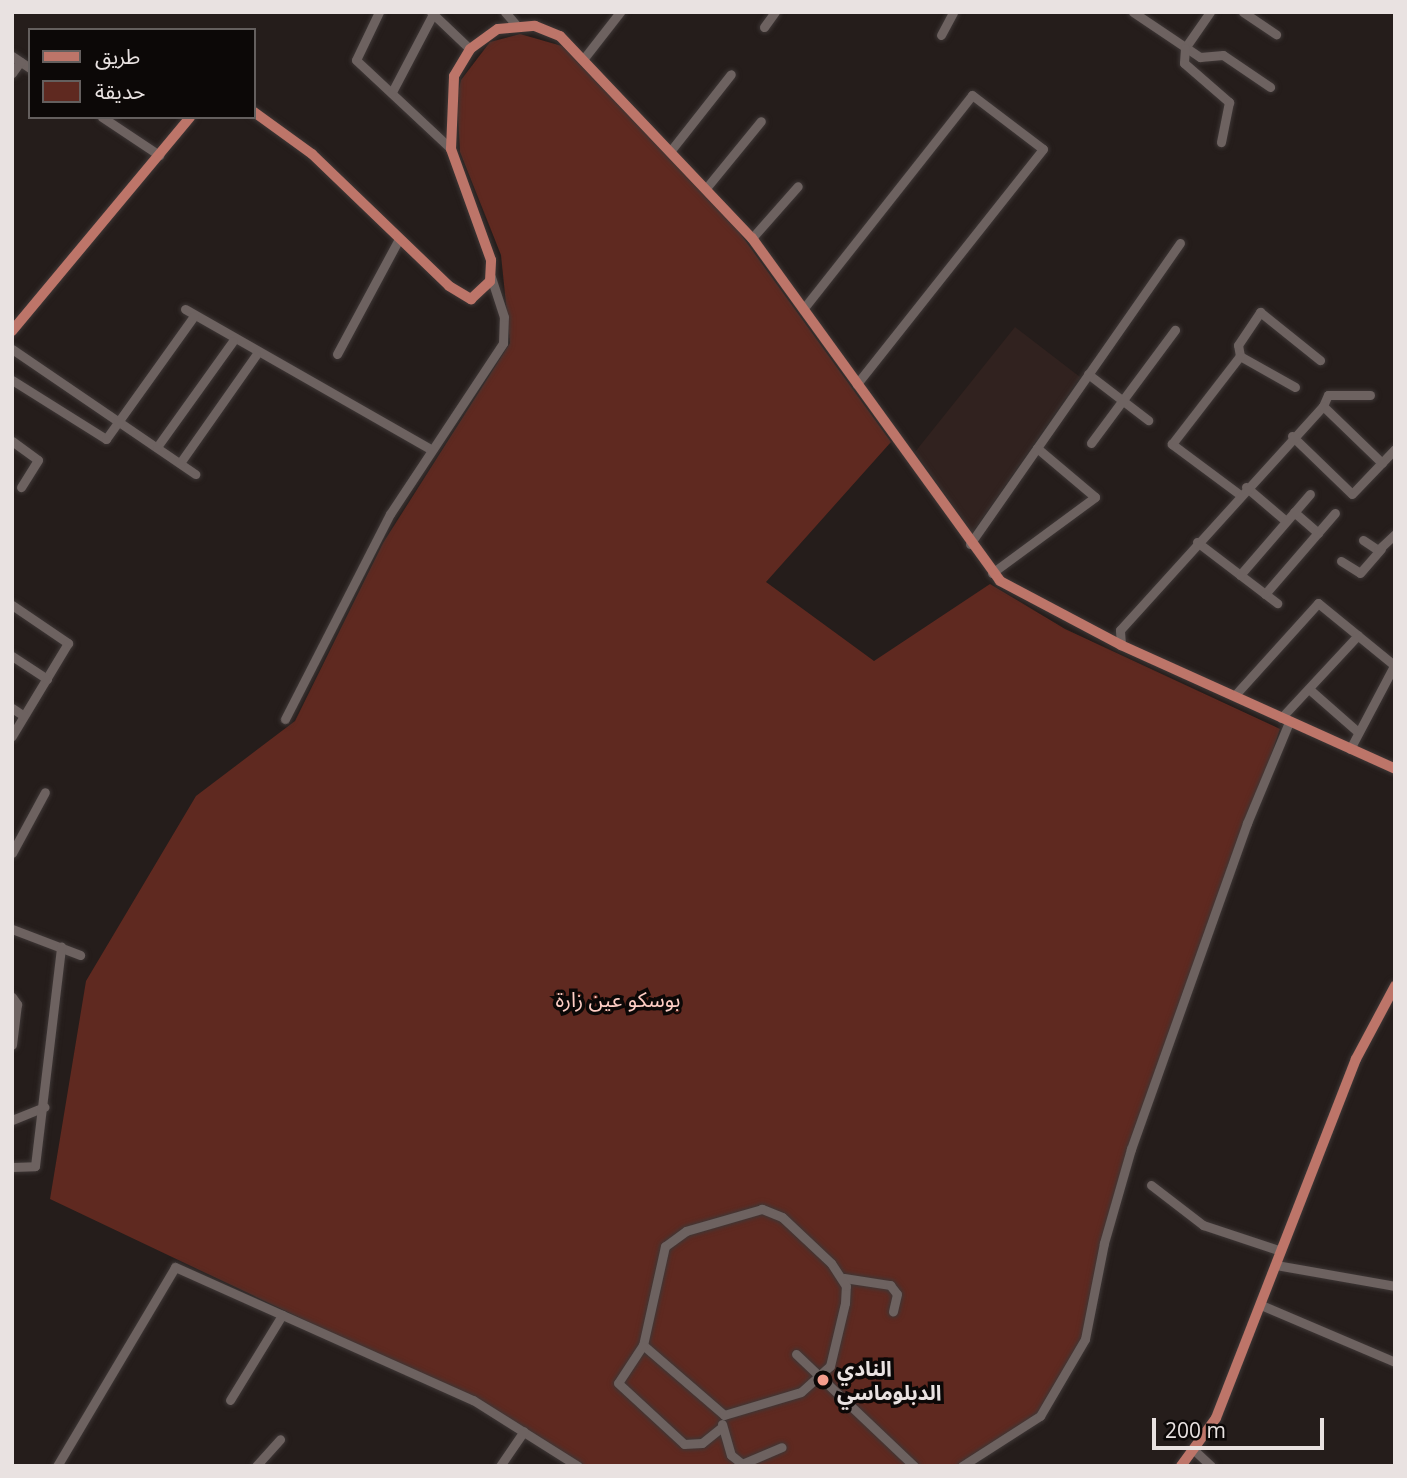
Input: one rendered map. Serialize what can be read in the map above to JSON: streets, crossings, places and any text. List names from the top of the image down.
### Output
{
  "parks": ["بوسكو عين زارة"],
  "places": ["النادي الدبلوماسي"],
  "legend": ["طريق", "حديقة"],
  "scale_bar": "200 m"
}
